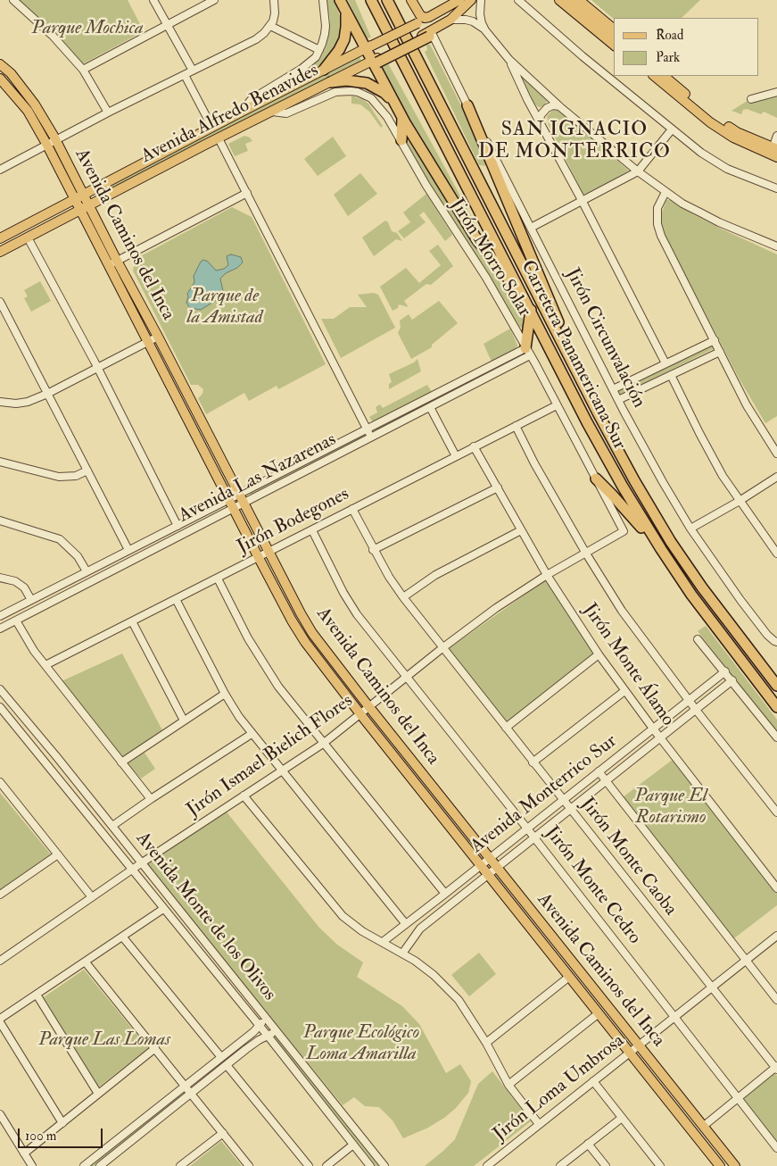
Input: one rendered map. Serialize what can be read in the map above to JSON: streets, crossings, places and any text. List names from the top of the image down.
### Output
{
  "streets": {
    "highway": ["Carretera Panamericana Sur"],
    "main road": ["Avenida Alfredo Benavides", "Avenida Caminos del Inca"],
    "street": [
      "Jirón Morro Solar",
      "Jirón Circunvalación",
      "Avenida Las Nazarenas",
      "Jirón Bodegones",
      "Jirón Monte Álamo",
      "Jirón Ismael Bielich Flores",
      "Avenida Monterrico Sur",
      "Jirón Monte Caoba",
      "Jirón Monte Cedro",
      "Avenida Monte de los Olivos",
      "Jirón Loma Umbrosa"
    ]
  },
  "crossings": [
    ["Avenida Alfredo Benavides", "Avenida Caminos del Inca"],
    ["Avenida Alfredo Benavides", "Jirón Morro Solar"],
    ["Avenida Caminos del Inca", "Avenida Las Nazarenas"],
    ["Avenida Caminos del Inca", "Jirón Bodegones"],
    ["Avenida Caminos del Inca", "Jirón Ismael Bielich Flores"],
    ["Avenida Caminos del Inca", "Avenida Monterrico Sur"],
    ["Avenida Caminos del Inca", "Jirón Loma Umbrosa"],
    ["Jirón Morro Solar", "Avenida Las Nazarenas"],
    ["Jirón Morro Solar", "Jirón Bodegones"],
    ["Jirón Morro Solar", "Jirón Ismael Bielich Flores"],
    ["Jirón Bodegones", "Jirón Monte Álamo"],
    ["Jirón Bodegones", "Jirón Monte Caoba"],
    ["Jirón Bodegones", "Jirón Monte Cedro"],
    ["Jirón Monte Álamo", "Jirón Ismael Bielich Flores"],
    ["Jirón Monte Álamo", "Avenida Monterrico Sur"],
    ["Jirón Ismael Bielich Flores", "Jirón Monte Caoba"],
    ["Jirón Ismael Bielich Flores", "Jirón Monte Cedro"],
    ["Jirón Ismael Bielich Flores", "Avenida Monte de los Olivos"],
    ["Avenida Monterrico Sur", "Jirón Monte Caoba"],
    ["Avenida Monterrico Sur", "Jirón Monte Cedro"],
    ["Jirón Monte Caoba", "Jirón Loma Umbrosa"],
    ["Jirón Monte Cedro", "Jirón Loma Umbrosa"]
  ],
  "districts": ["SAN IGNACIO DE MONTERRICO"],
  "parks": [
    "Parque Mochica",
    "Parque de la Amistad",
    "Parque El Rotarismo",
    "Parque Ecológico Loma Amarilla",
    "Parque Las Lomas"
  ],
  "legend": ["Road", "Park"],
  "scale_bar": "100 m"
}
